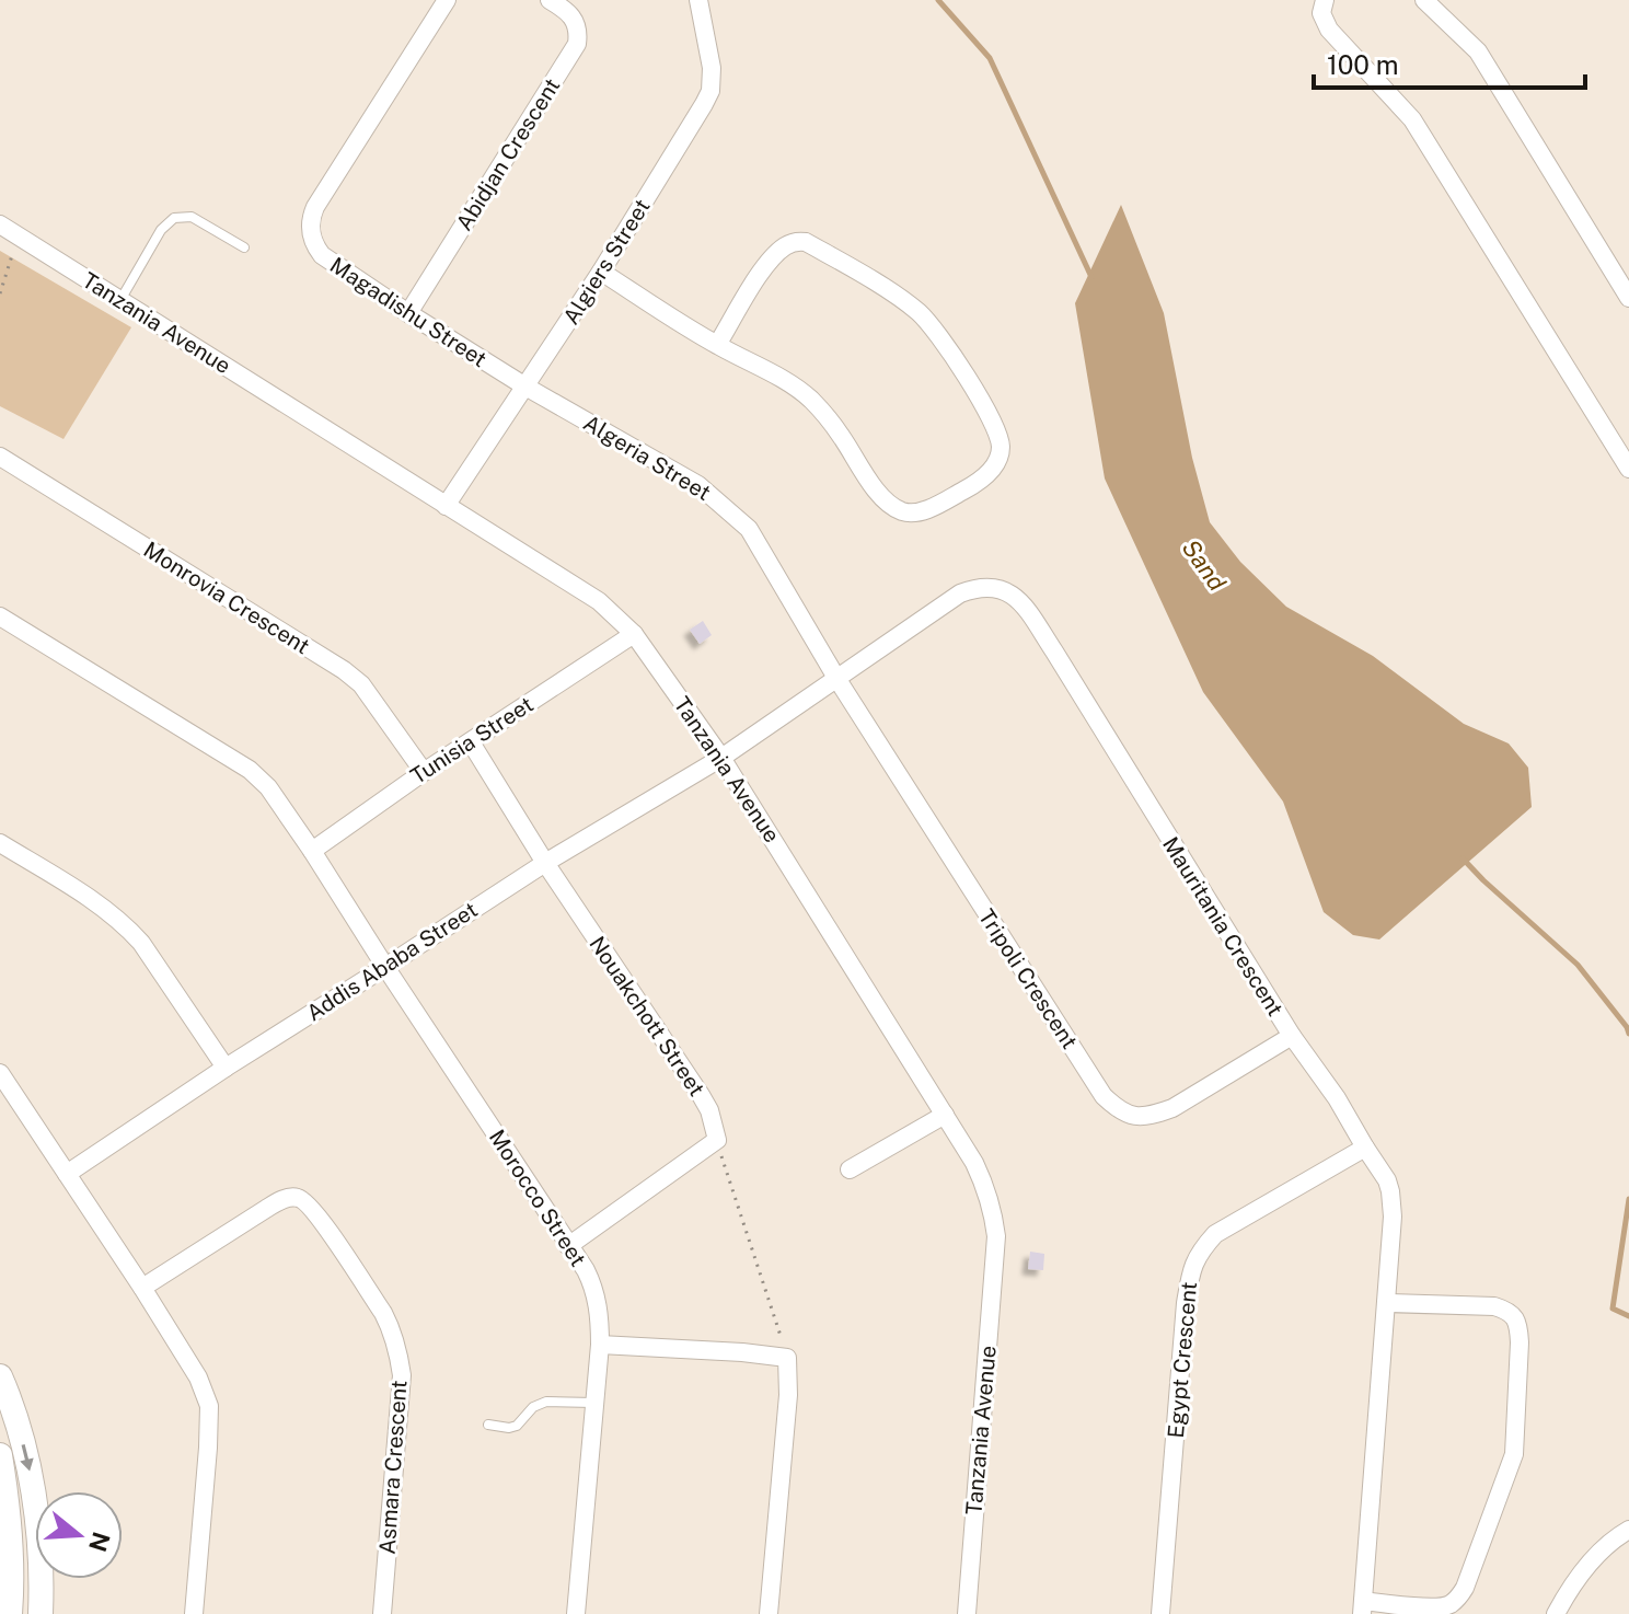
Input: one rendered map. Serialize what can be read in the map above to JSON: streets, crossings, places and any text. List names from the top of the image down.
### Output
{
  "streets": {
    "street": [
      "Abidjan Crescent",
      "Algiers Street",
      "Magadishu Street",
      "Tanzania Avenue",
      "Algeria Street",
      "Monrovia Crescent",
      "Tunisia Street",
      "Mauritania Crescent",
      "Addis Ababa Street",
      "Tripoli Crescent",
      "Nouakchott Street",
      "Morocco Street",
      "Egypt Crescent",
      "Asmara Crescent"
    ]
  },
  "crossings": [
    ["Abidjan Crescent", "Magadishu Street"],
    ["Algiers Street", "Magadishu Street"],
    ["Algiers Street", "Tanzania Avenue"],
    ["Algiers Street", "Algeria Street"],
    ["Magadishu Street", "Algeria Street"],
    ["Tanzania Avenue", "Tunisia Street"],
    ["Tanzania Avenue", "Mauritania Crescent"],
    ["Tanzania Avenue", "Addis Ababa Street"],
    ["Algeria Street", "Mauritania Crescent"],
    ["Algeria Street", "Tripoli Crescent"],
    ["Monrovia Crescent", "Tunisia Street"],
    ["Tunisia Street", "Nouakchott Street"],
    ["Tunisia Street", "Morocco Street"],
    ["Mauritania Crescent", "Addis Ababa Street"],
    ["Mauritania Crescent", "Tripoli Crescent"],
    ["Mauritania Crescent", "Egypt Crescent"],
    ["Addis Ababa Street", "Nouakchott Street"],
    ["Addis Ababa Street", "Morocco Street"]
  ],
  "water": ["Sand"],
  "scale_bar": "100 m",
  "north": "right"
}
